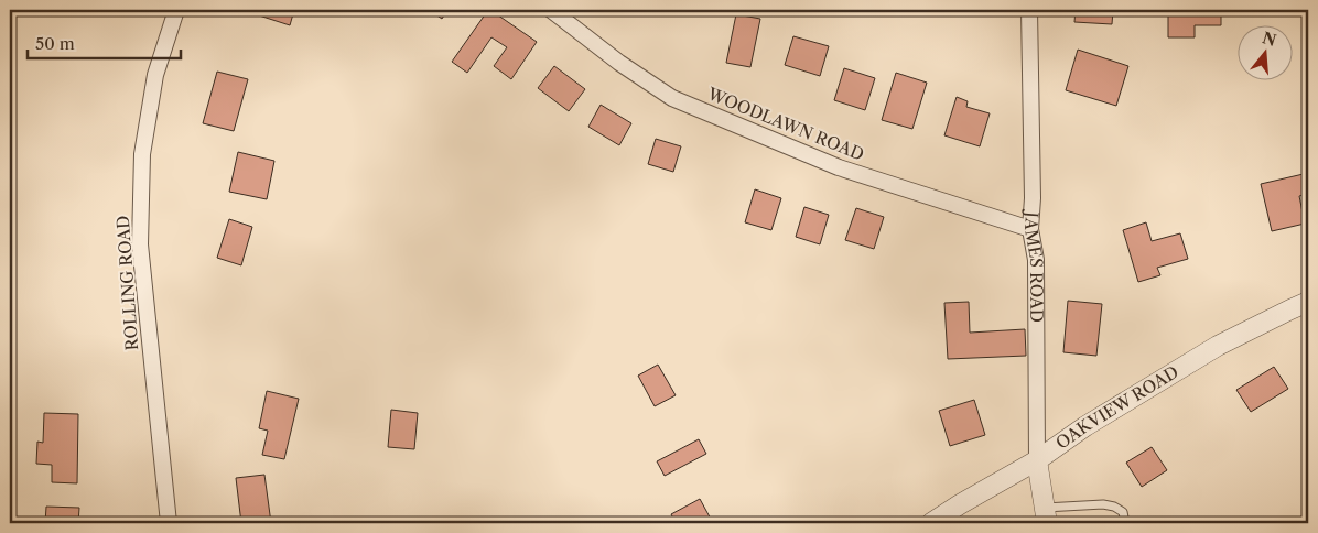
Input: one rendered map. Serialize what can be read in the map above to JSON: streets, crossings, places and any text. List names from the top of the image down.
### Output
{
  "streets": {
    "street": [
      "WOODLAWN ROAD",
      "JAMES ROAD",
      "ROLLING ROAD",
      "OAKVIEW ROAD"
    ]
  },
  "crossings": [
    ["WOODLAWN ROAD", "JAMES ROAD"],
    ["JAMES ROAD", "OAKVIEW ROAD"]
  ],
  "scale_bar": "50 m",
  "north": "top"
}
